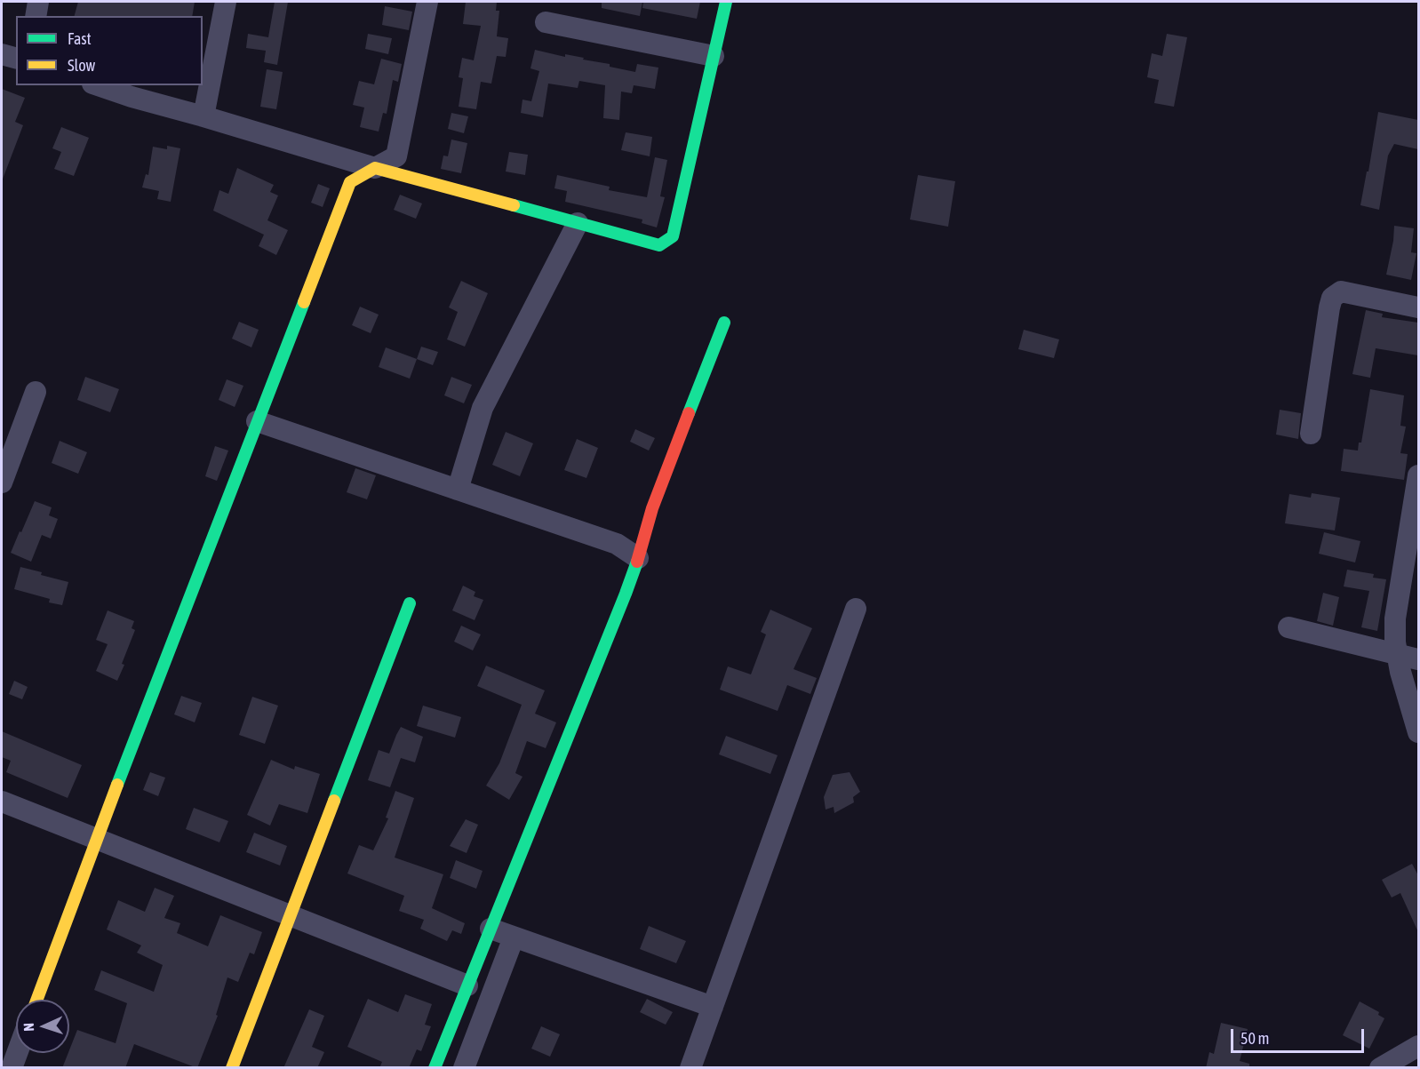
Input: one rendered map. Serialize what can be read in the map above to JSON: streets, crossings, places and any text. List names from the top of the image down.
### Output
{
  "legend": ["Fast", "Slow"],
  "scale_bar": "50 m",
  "north": "left"
}
